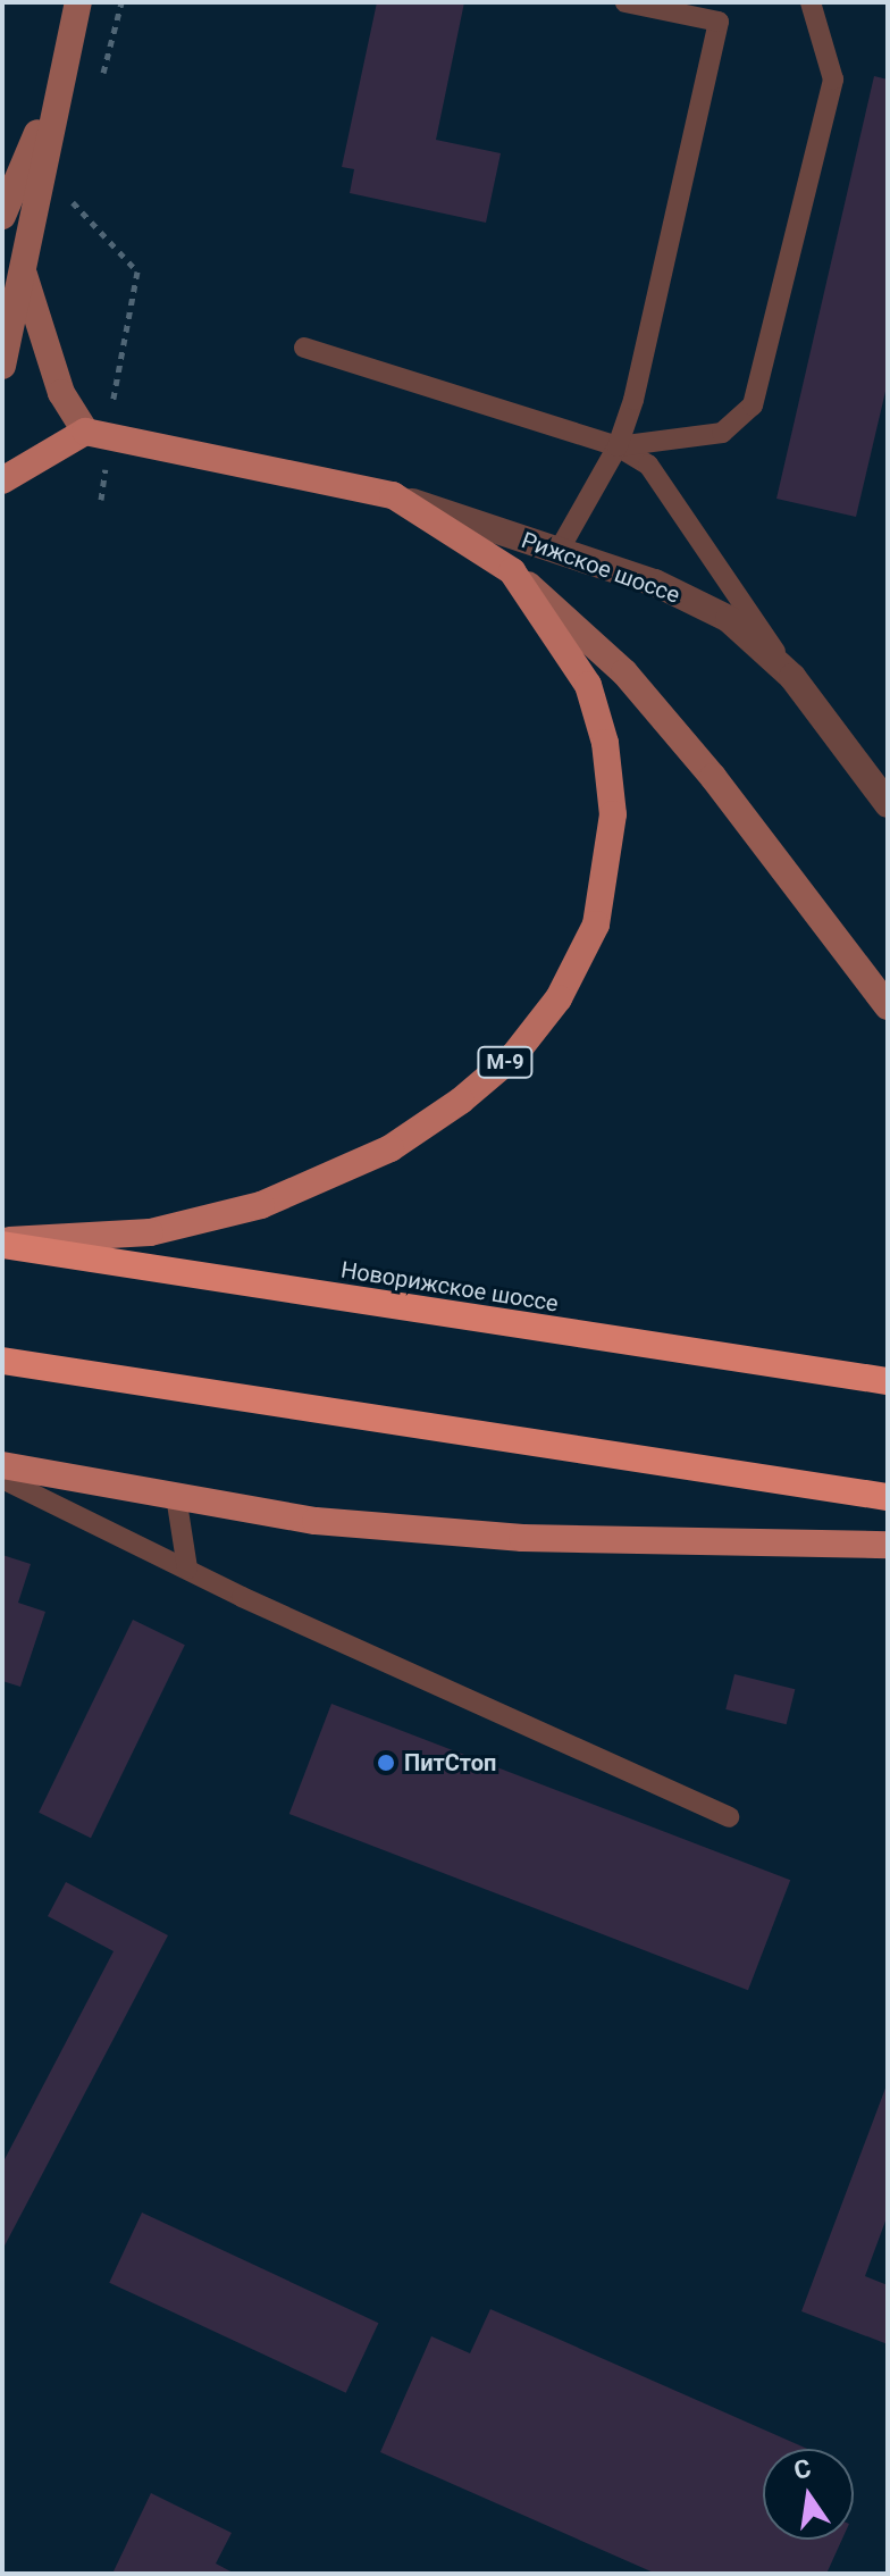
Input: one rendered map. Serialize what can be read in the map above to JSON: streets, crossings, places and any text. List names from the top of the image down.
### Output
{
  "streets": {
    "highway": ["М-9", "Новорижское шоссе"],
    "street": ["Рижское шоссе"]
  },
  "crossings": [
    ["Рижское шоссе", "М-9"],
    ["М-9", "Новорижское шоссе"]
  ],
  "places": ["ПитСтоп"],
  "north": "top"
}
